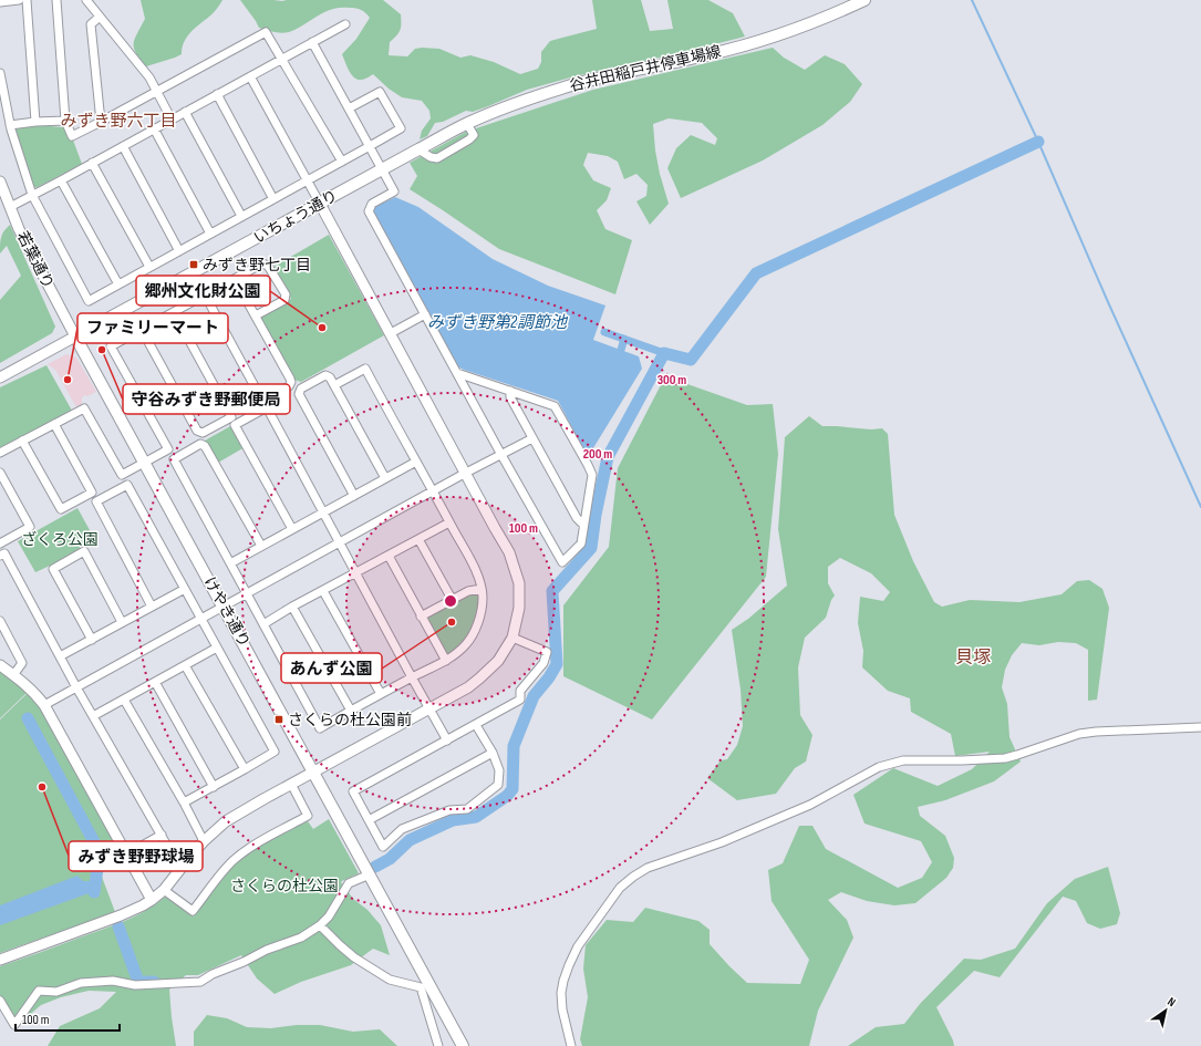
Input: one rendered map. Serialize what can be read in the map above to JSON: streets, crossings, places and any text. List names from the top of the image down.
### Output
{
  "streets": {
    "main road": ["谷井田稲戸井停車場線", "いちょう通り", "けやき通り"],
    "street": ["若葉通り"]
  },
  "crossings": [
    ["谷井田稲戸井停車場線", "いちょう通り"],
    ["いちょう通り", "若葉通り"],
    ["いちょう通り", "けやき通り"],
    ["若葉通り", "けやき通り"]
  ],
  "districts": ["みずき野六丁目", "貝塚"],
  "water": ["みずき野第2調節池"],
  "parks": ["ざくろ公園", "さくらの杜公園"],
  "places": {
    "transit": ["みずき野七丁目", "さくらの杜公園前"],
    "other": [
      "郷州文化財公園",
      "守谷みずき野郵便局",
      "ファミリーマート",
      "あんず公園",
      "みずき野野球場"
    ]
  },
  "scale_bar": "100 m",
  "north": "top right",
  "rings": ["300 m", "200 m", "100 m"]
}
